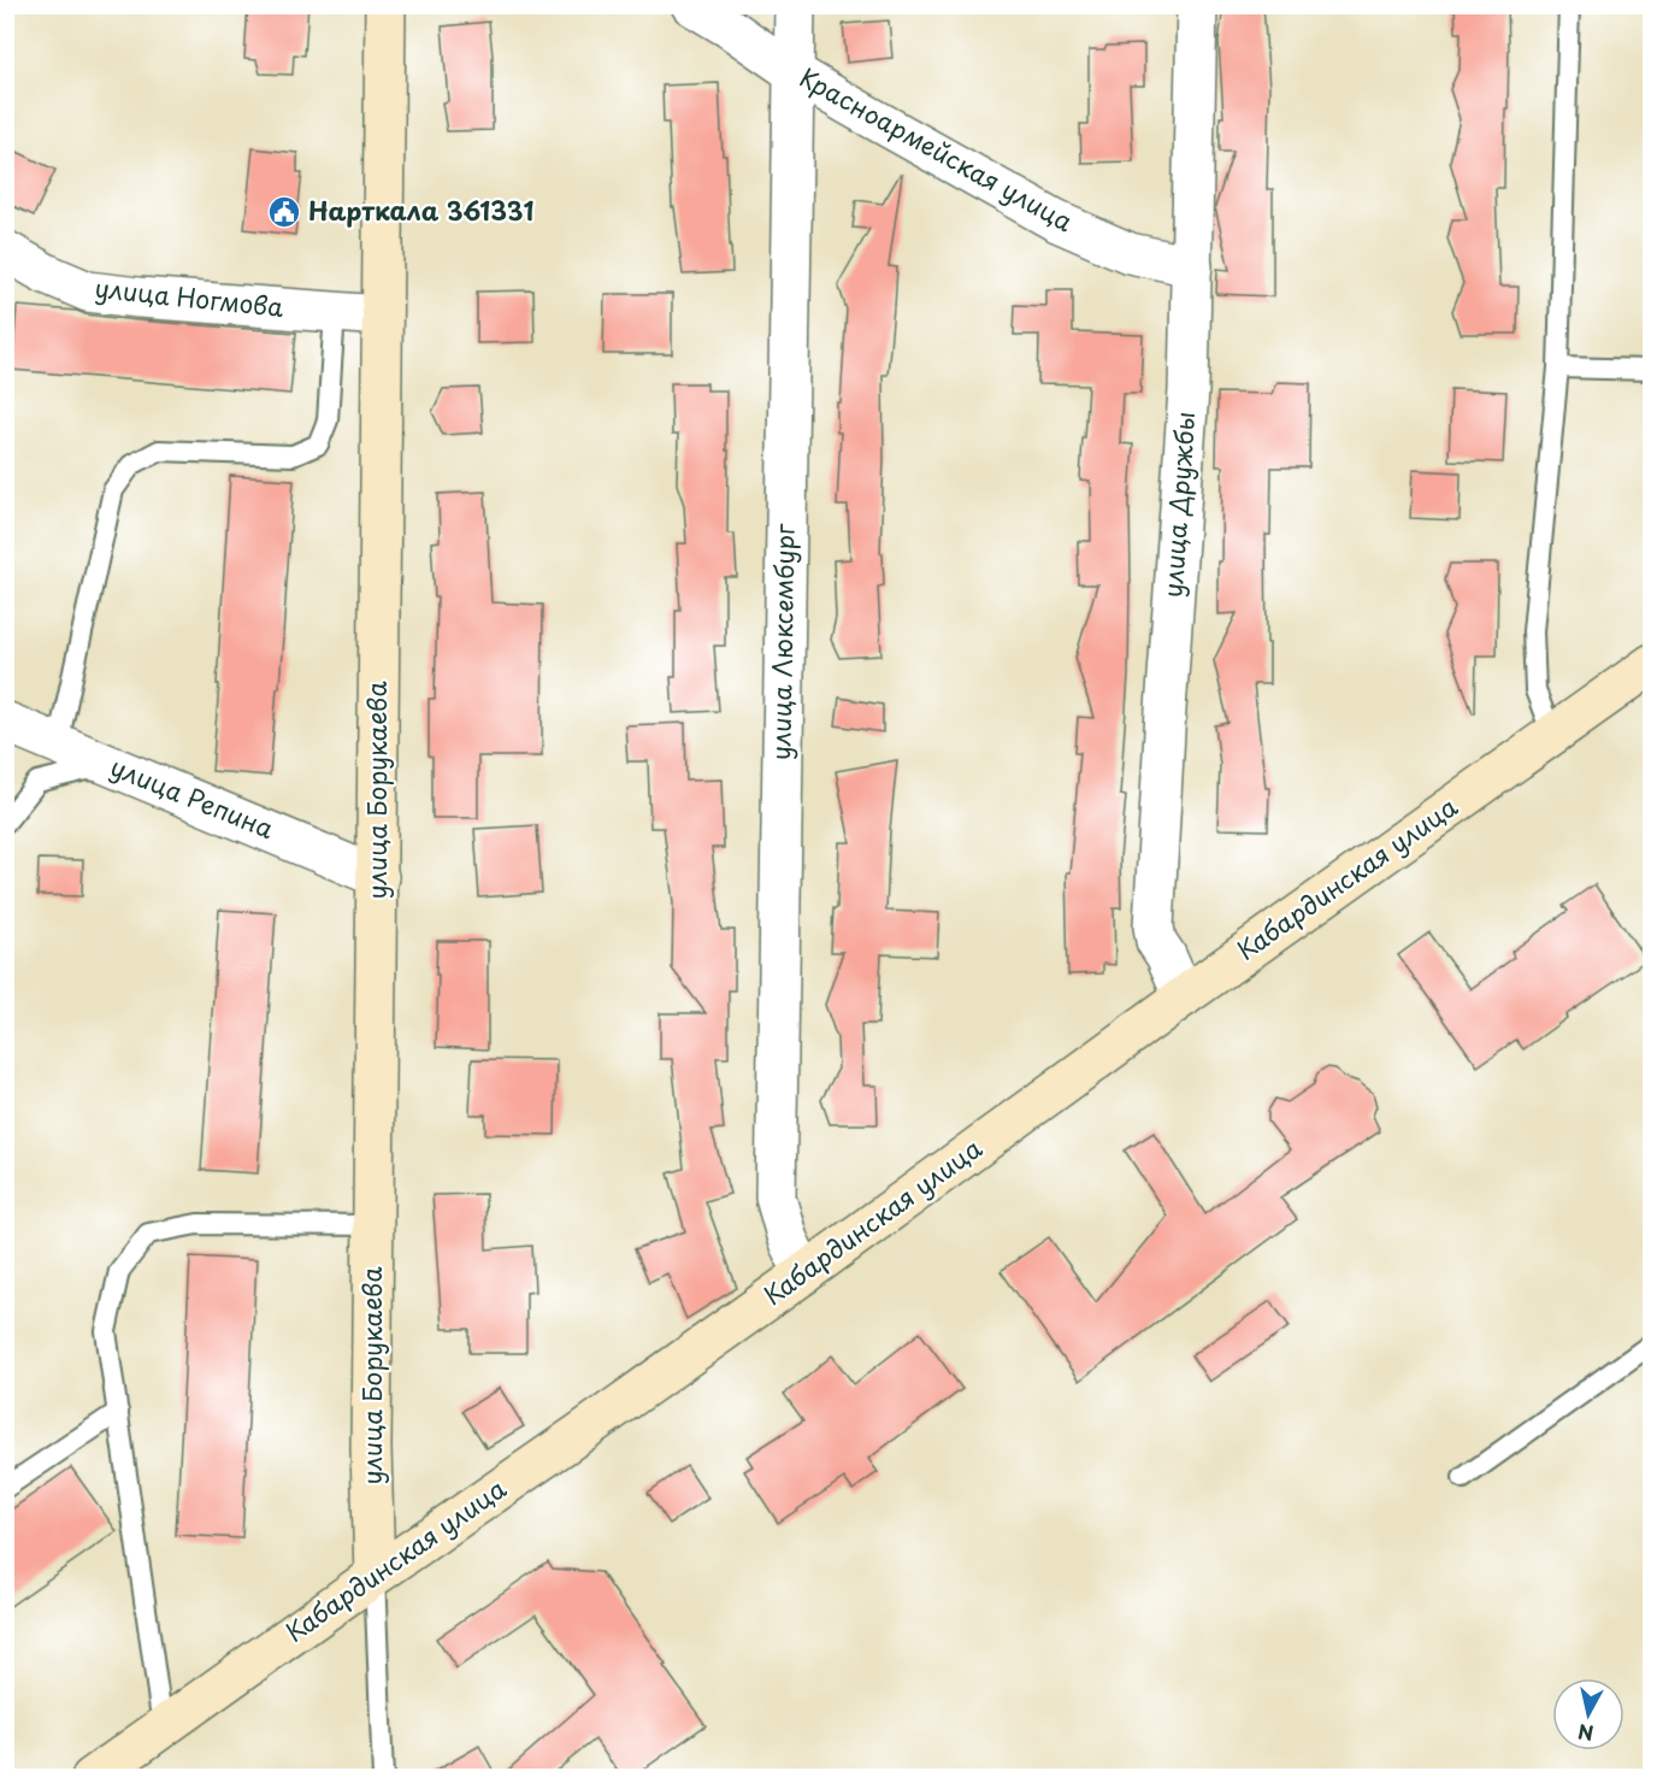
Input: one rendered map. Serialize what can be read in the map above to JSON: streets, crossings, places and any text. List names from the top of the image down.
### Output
{
  "streets": {
    "main road": ["улица Борукаева", "Кабардинская улица"],
    "street": [
      "Красноармейская улица",
      "улица Ногмова",
      "улица Дружбы",
      "улица Люксембург",
      "улица Репина"
    ]
  },
  "crossings": [
    ["Красноармейская улица", "улица Дружбы"],
    ["Красноармейская улица", "улица Люксембург"],
    ["улица Ногмова", "улица Борукаева"],
    ["улица Дружбы", "Кабардинская улица"],
    ["улица Люксембург", "Кабардинская улица"],
    ["улица Борукаева", "улица Репина"],
    ["улица Борукаева", "Кабардинская улица"]
  ],
  "places": {
    "public building": ["Нарткала 361331"]
  },
  "north": "bottom"
}
